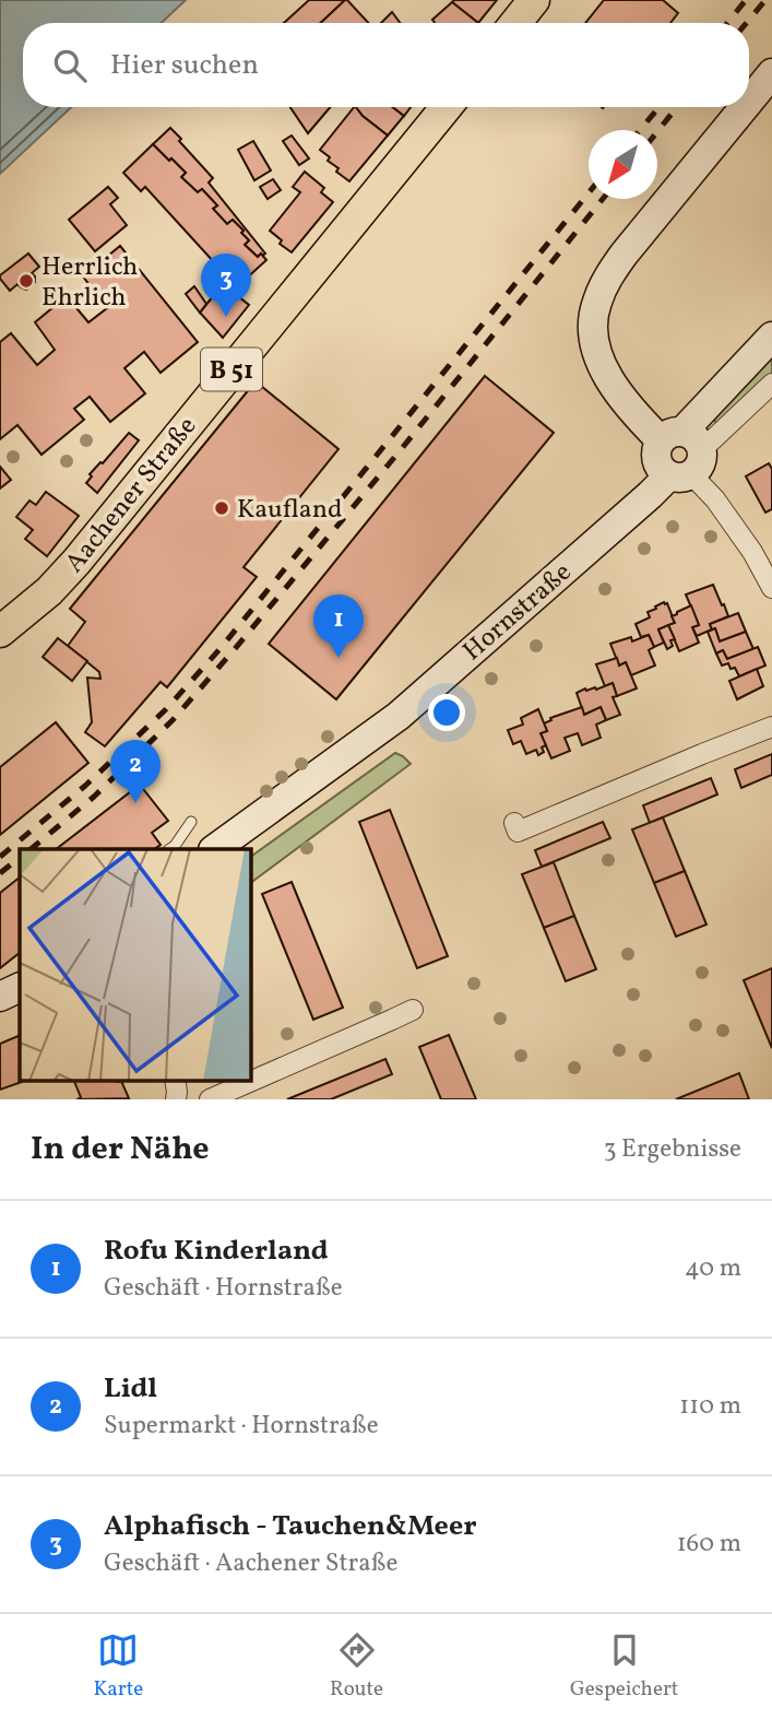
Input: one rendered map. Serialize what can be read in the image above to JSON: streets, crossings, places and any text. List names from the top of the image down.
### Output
{
  "streets": {
    "main road": ["B 51", "Aachener Straße"],
    "street": ["Hornstraße"]
  },
  "places": ["Herrlich Ehrlich", "Kaufland"],
  "north": "bottom left",
  "page": {
    "search": "Hier suchen",
    "pins": ["3", "1", "2"],
    "heading": ["In der Nähe", "3 Ergebnisse"],
    "list": [
      {
        "mark": "1",
        "name": "Rofu Kinderland",
        "note": "Geschäft · Hornstraße",
        "value": "40 m"
      },
      {
        "mark": "2",
        "name": "Lidl",
        "note": "Supermarkt · Hornstraße",
        "value": "110 m"
      },
      {
        "mark": "3",
        "name": "Alphafisch - Tauchen&Meer",
        "note": "Geschäft · Aachener Straße",
        "value": "160 m"
      }
    ],
    "nav": ["Karte", "Route", "Gespeichert"]
  }
}
